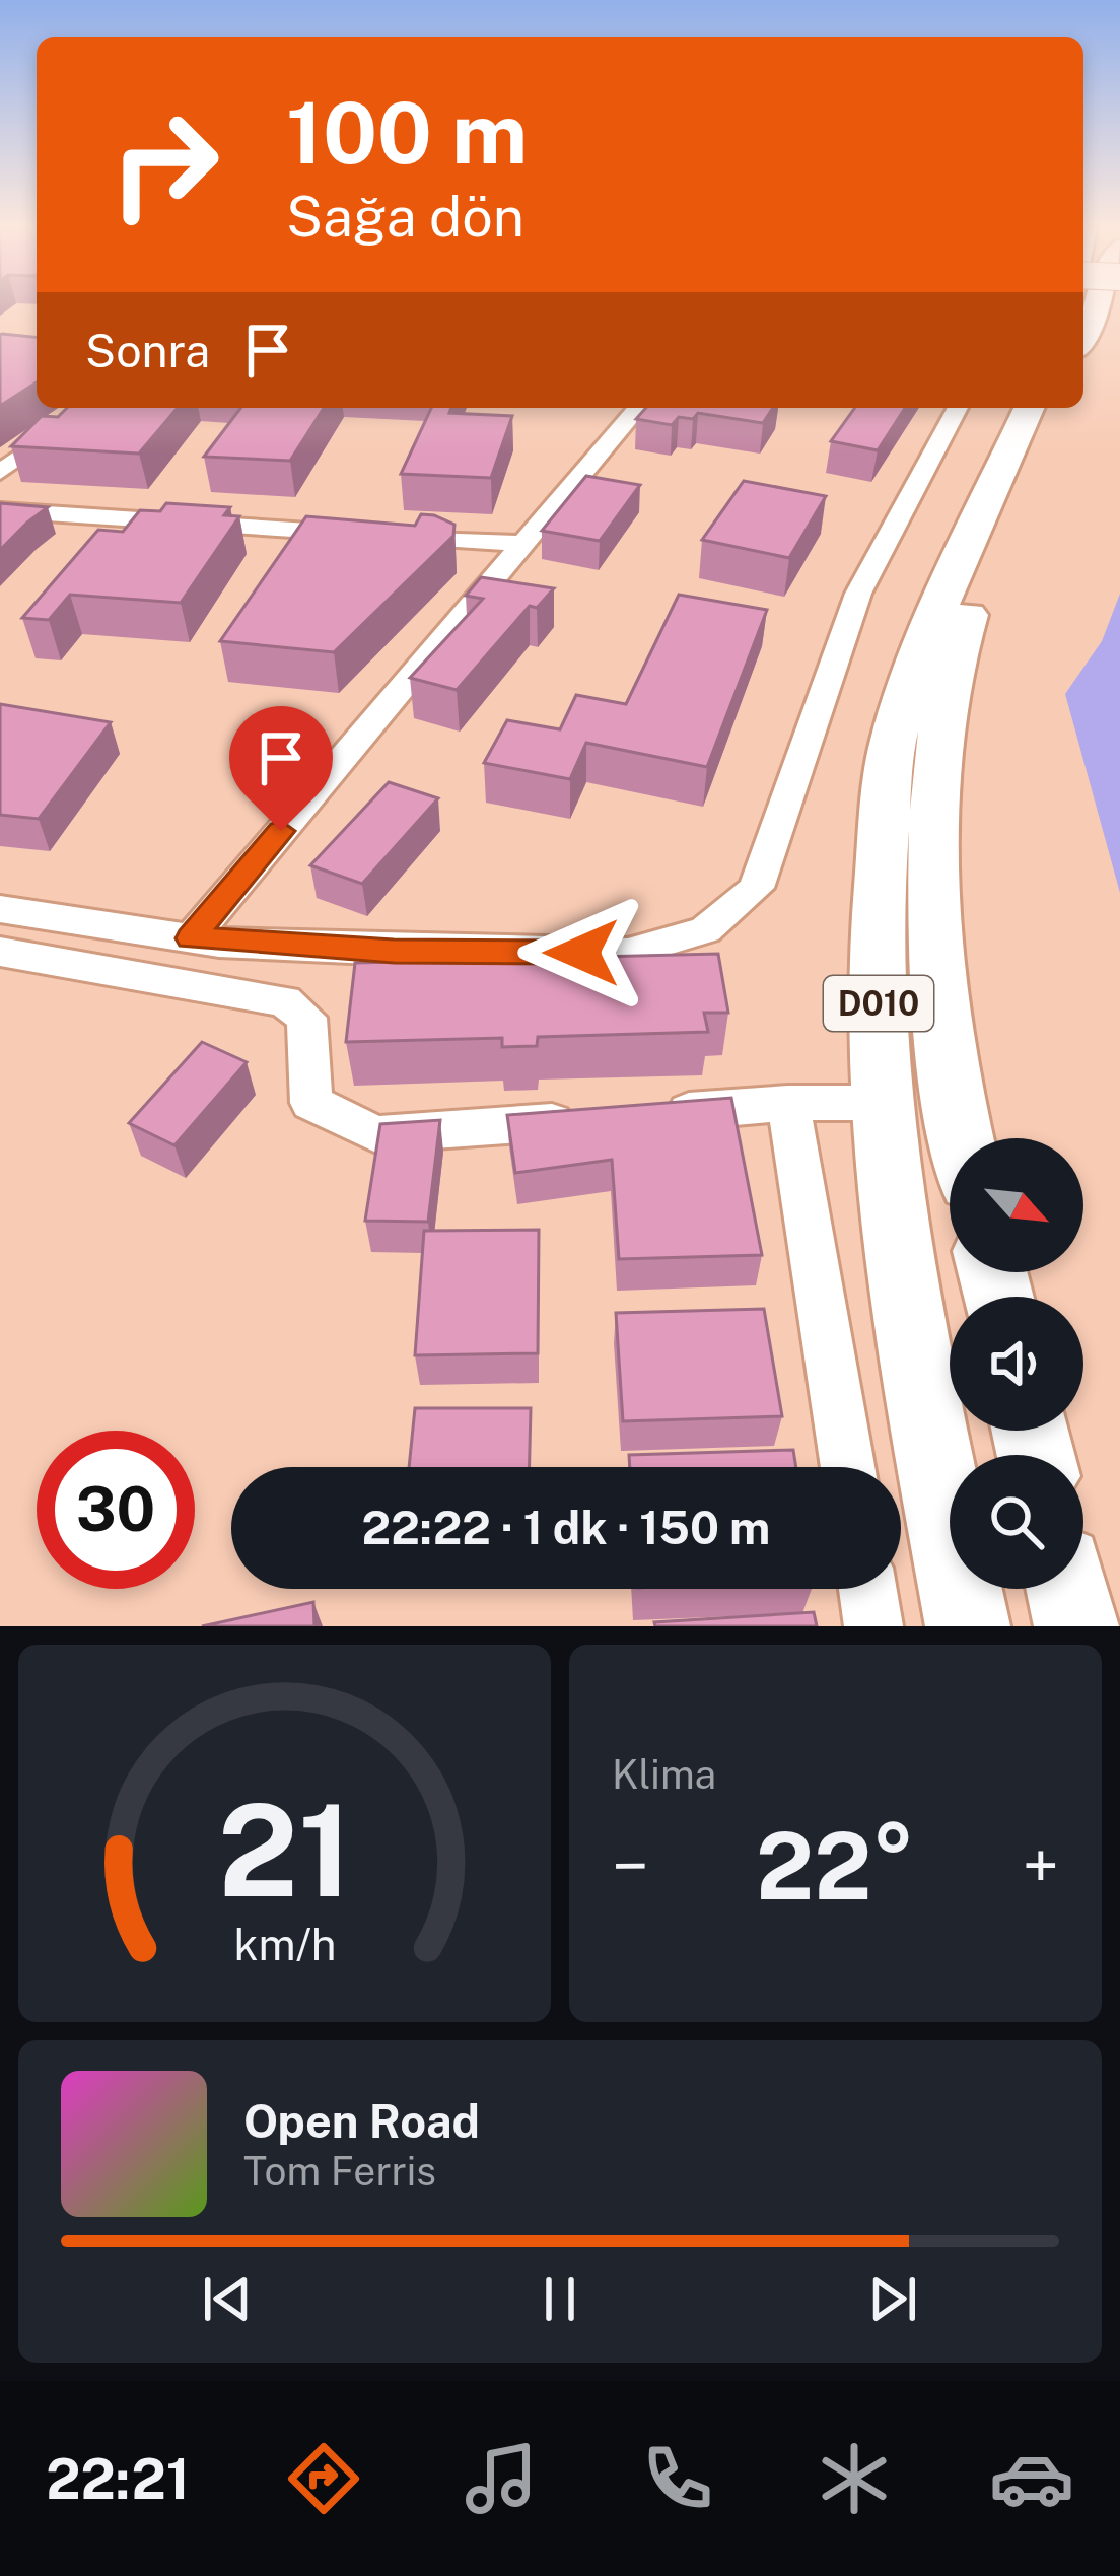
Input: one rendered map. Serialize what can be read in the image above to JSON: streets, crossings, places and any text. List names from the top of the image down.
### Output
{
  "streets": {
    "highway": ["D010"]
  },
  "north": "bottom right",
  "page": {
    "turn": ["100 m", "Sağa dön"],
    "then": "Sonra",
    "limit": "30",
    "trip": "22:22 · 1 dk · 150 m",
    "tile": "Klima",
    "heat": ["−", "22°", "+"],
    "song": ["Open Road", "Tom Ferris"],
    "tabs": "22:21",
    "gauge": ["21", "km/h"]
  }
}
